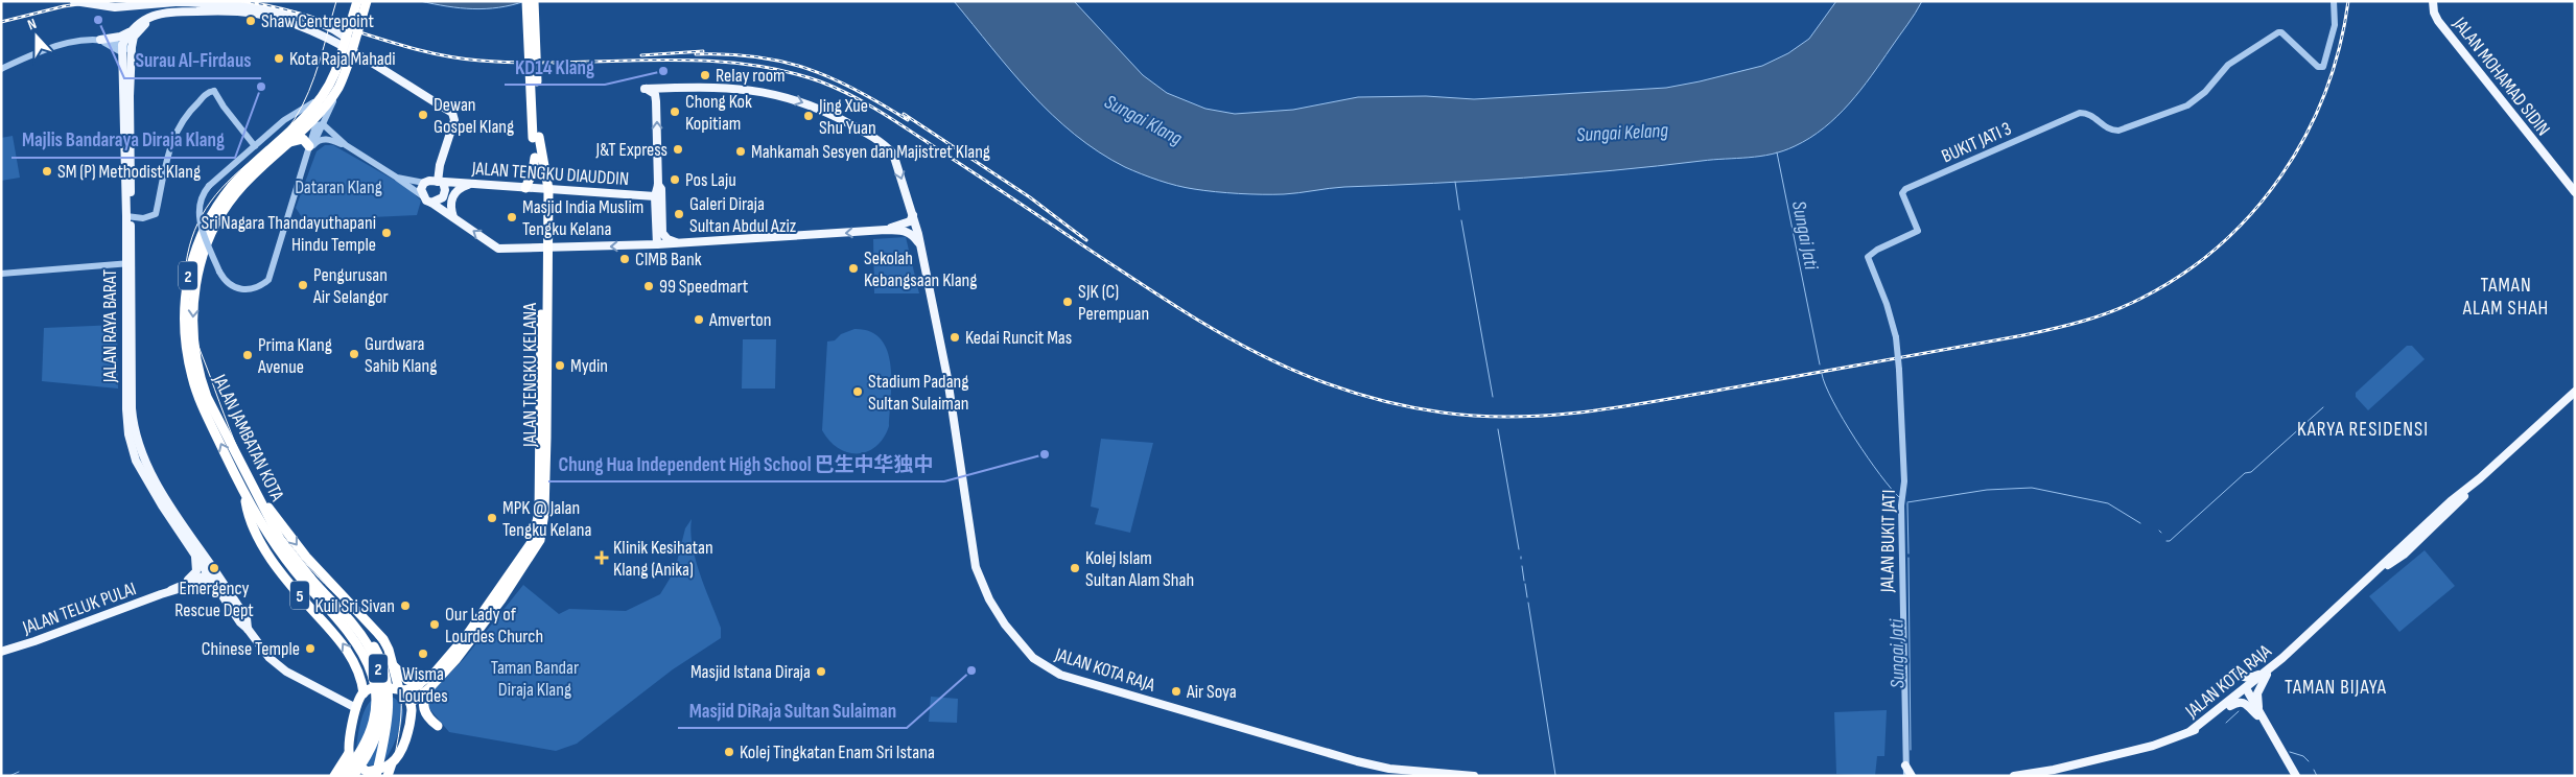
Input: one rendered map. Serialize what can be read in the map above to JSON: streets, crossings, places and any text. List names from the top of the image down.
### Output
{
  "streets": {
    "highway": [
      "2",
      "JALAN TENGKU KELANA",
      "JALAN JAMBATAN KOTA",
      "5"
    ],
    "main road": [
      "JALAN MOHAMAD SIDIN",
      "JALAN TENGKU DIAUDDIN",
      "JALAN RAYA BARAT",
      "JALAN TELUK PULAI",
      "JALAN KOTA RAJA"
    ],
    "street": ["BUKIT JATI 3", "JALAN BUKIT JATI"]
  },
  "crossings": [
    ["BUKIT JATI 3", "JALAN BUKIT JATI"],
    ["JALAN TENGKU DIAUDDIN", "JALAN RAYA BARAT"],
    ["JALAN TENGKU DIAUDDIN", "JALAN TENGKU KELANA"],
    ["2", "JALAN JAMBATAN KOTA"],
    ["2", "5"],
    ["JALAN RAYA BARAT", "JALAN TELUK PULAI"],
    ["JALAN TENGKU KELANA", "5"],
    ["JALAN JAMBATAN KOTA", "5"]
  ],
  "districts": ["TAMAN ALAM SHAH", "KARYA RESIDENSI", "TAMAN BIJAYA"],
  "water": ["Sungai Klang", "Sungai Kelang", "Sungai Jati"],
  "parks": ["Dataran Klang", "Taman Bandar Diraja Klang"],
  "places": {
    "other": [
      "Surau Al-Firdaus",
      "Shaw Centrepoint",
      "Kota Raja Mahadi",
      "KD14 Klang",
      "Relay room",
      "Majlis Bandaraya Diraja Klang",
      "Chong Kok Kopitiam",
      "Dewan Gospel Klang",
      "Jing Xue Shu Yuan",
      "J&T Express",
      "Mahkamah Sesyen dan Majistret Klang",
      "SM (P) Methodist Klang",
      "Pos Laju",
      "Galeri Diraja Sultan Abdul Aziz",
      "Masjid India Muslim Tengku Kelana",
      "Sri Nagara Thandayuthapani Hindu Temple",
      "CIMB Bank",
      "Sekolah Kebangsaan Klang",
      "Pengurusan Air Selangor",
      "99 Speedmart",
      "SJK (C) Perempuan",
      "Amverton",
      "Kedai Runcit Mas",
      "Gurdwara Sahib Klang",
      "Prima Klang Avenue",
      "Mydin",
      "Stadium Padang Sultan Sulaiman",
      "Chung Hua Independent High School 巴生中华独中",
      "MPK @ Jalan Tengku Kelana",
      "Emergency Rescue Dept",
      "Kolej Islam Sultan Alam Shah",
      "Kuil Sri Sivan",
      "Our Lady of Lourdes Church",
      "Chinese Temple",
      "Wisma Lourdes",
      "Masjid DiRaja Sultan Sulaiman",
      "Masjid Istana Diraja",
      "Air Soya",
      "Kolej Tingkatan Enam Sri Istana"
    ],
    "health": ["Klinik Kesihatan Klang (Anika)"]
  },
  "north": "top"
}
